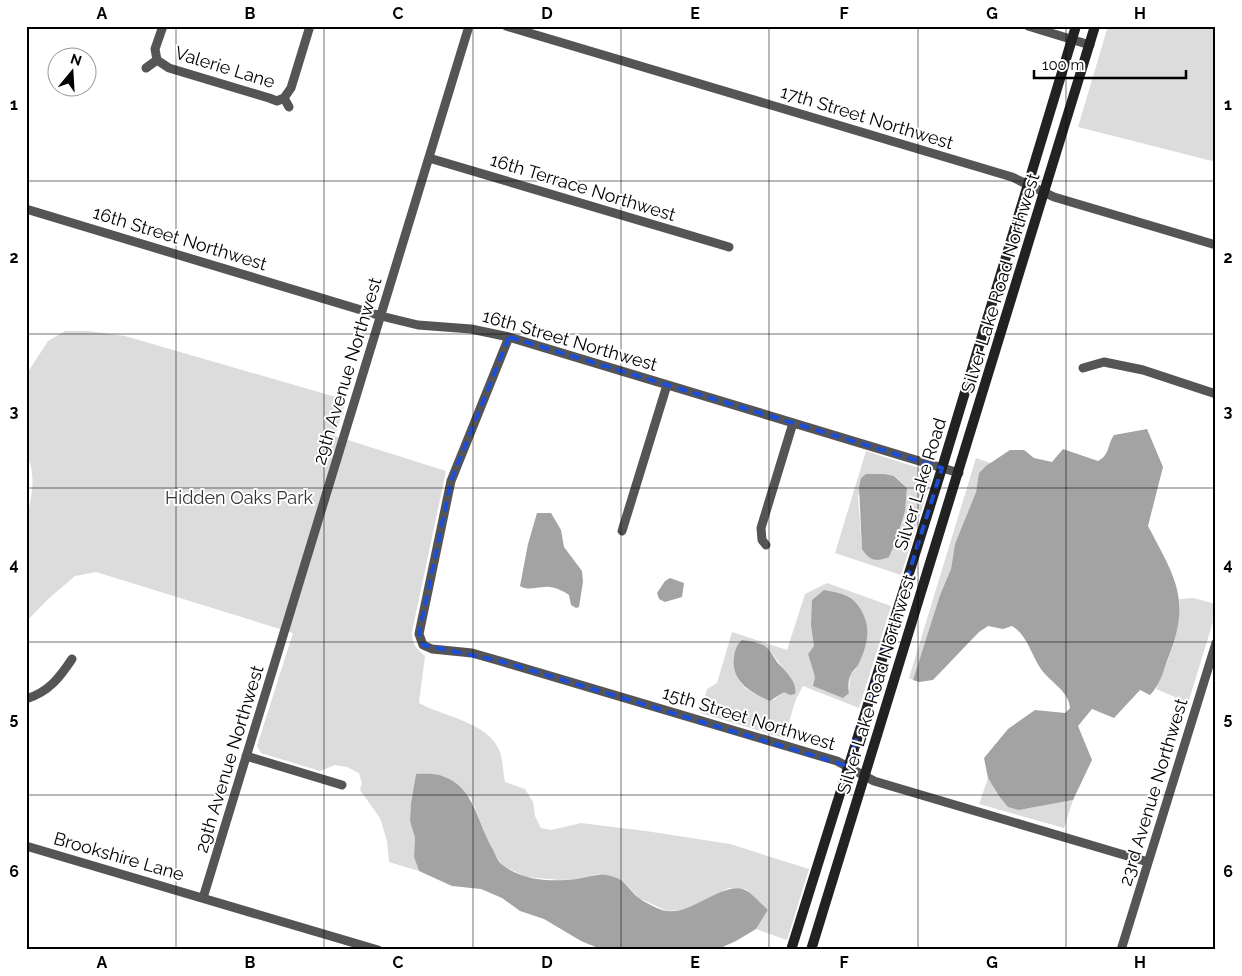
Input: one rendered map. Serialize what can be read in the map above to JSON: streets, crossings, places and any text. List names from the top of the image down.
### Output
{
  "streets": {
    "main road": ["Silver Lake Road Northwest", "Silver Lake Road"],
    "street": [
      "Valerie Lane",
      "17th Street Northwest",
      "16th Terrace Northwest",
      "16th Street Northwest",
      "29th Avenue Northwest",
      "15th Street Northwest",
      "23rd Avenue Northwest",
      "Brookshire Lane"
    ]
  },
  "crossings": [
    ["17th Street Northwest", "Silver Lake Road Northwest"],
    ["17th Street Northwest", "Silver Lake Road"],
    ["16th Terrace Northwest", "29th Avenue Northwest"],
    ["16th Street Northwest", "Silver Lake Road Northwest"],
    ["16th Street Northwest", "29th Avenue Northwest"],
    ["16th Street Northwest", "Silver Lake Road"],
    ["16th Street Northwest", "15th Street Northwest"],
    ["Silver Lake Road Northwest", "15th Street Northwest"],
    ["29th Avenue Northwest", "Brookshire Lane"],
    ["Silver Lake Road", "15th Street Northwest"],
    ["15th Street Northwest", "23rd Avenue Northwest"]
  ],
  "parks": ["Hidden Oaks Park"],
  "scale_bar": "100 m",
  "north": "top",
  "grid": {
    "columns": [
      "A",
      "B",
      "C",
      "D",
      "E",
      "F",
      "G",
      "H"
    ],
    "rows": [
      "1",
      "2",
      "3",
      "4",
      "5",
      "6"
    ]
  }
}
